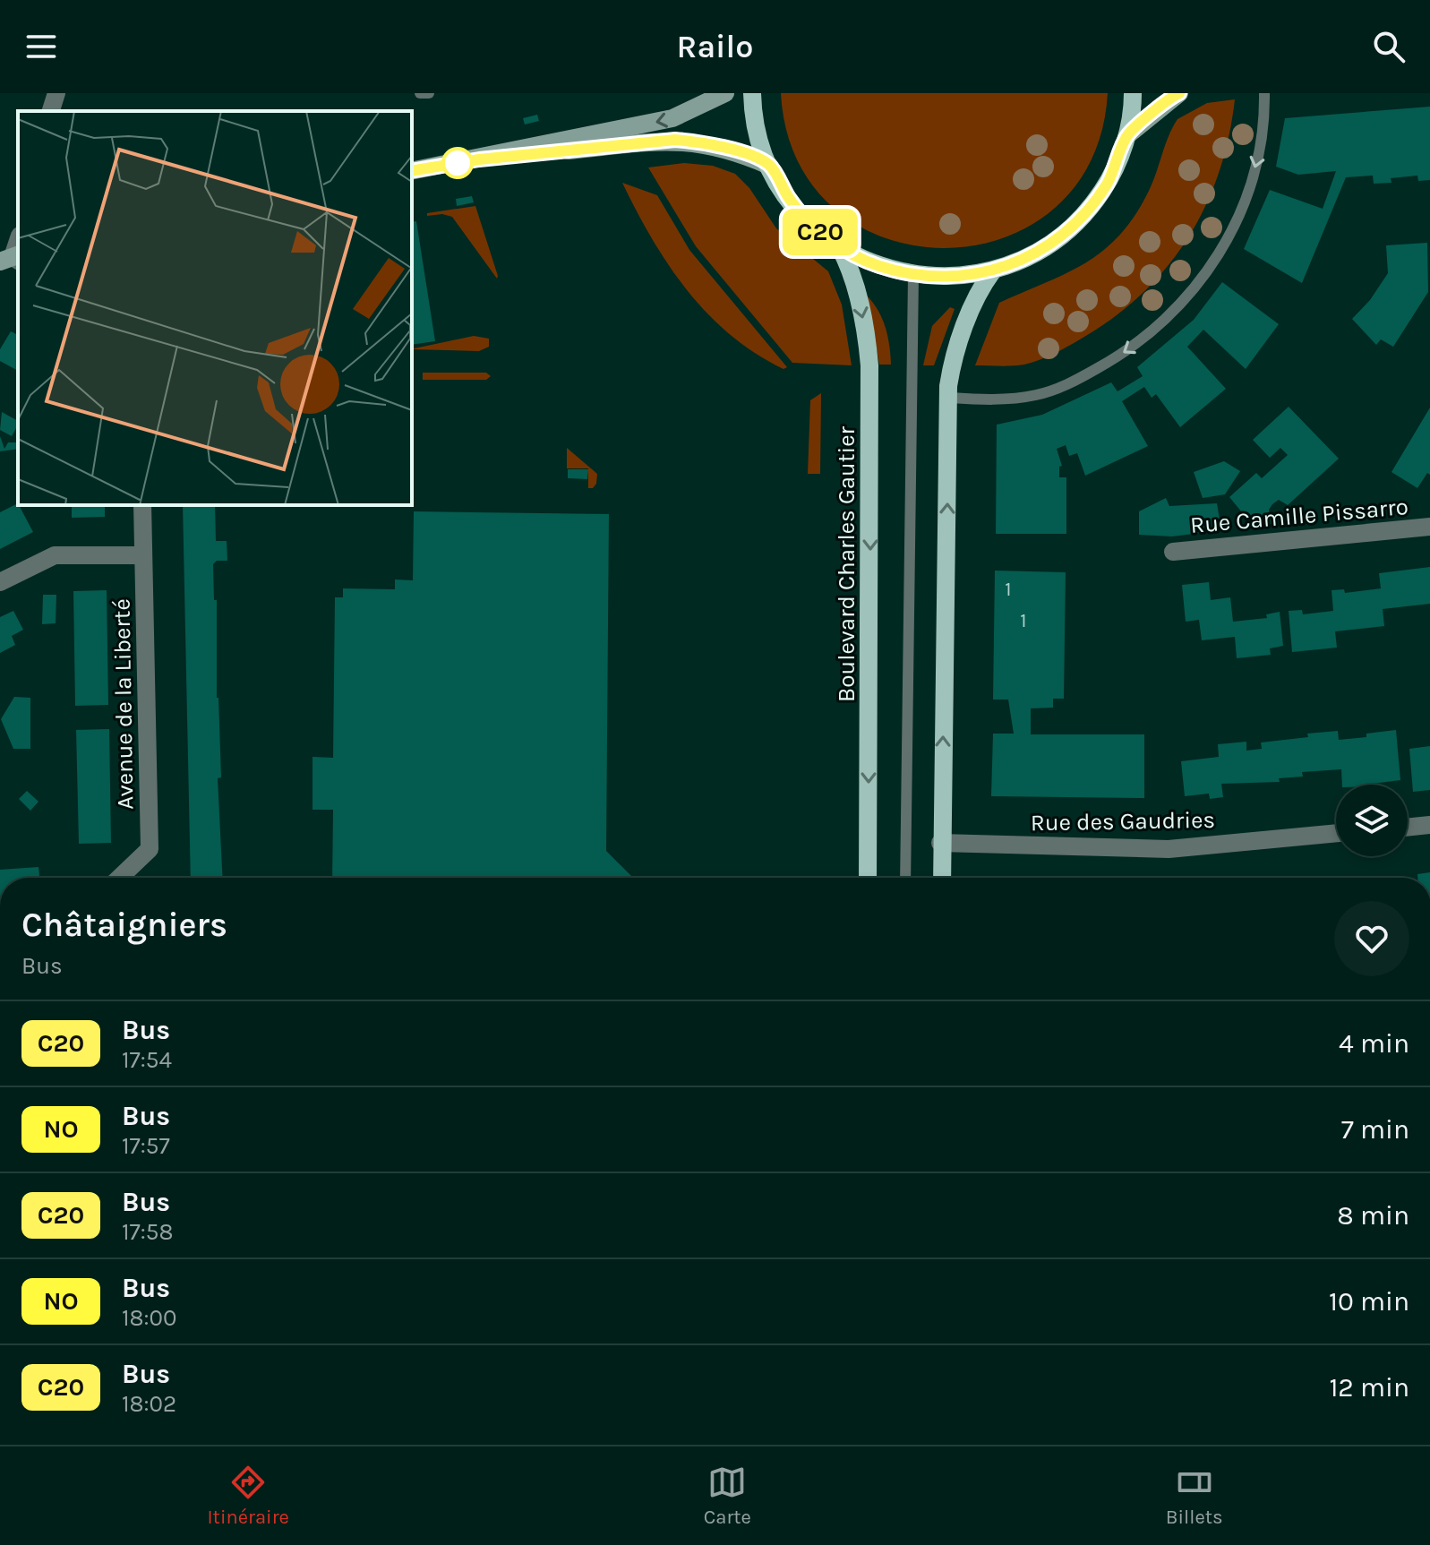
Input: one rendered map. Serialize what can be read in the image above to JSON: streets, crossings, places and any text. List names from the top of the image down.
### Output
{
  "streets": {
    "main road": ["Boulevard Charles Gautier"],
    "street": ["Rue Camille Pissarro", "Avenue de la Liberté", "Rue des Gaudries"]
  },
  "lines": ["bus line C20"],
  "house_numbers": ["1", "1"],
  "page": {
    "header": "Railo",
    "on_map": "C20",
    "heading": ["Châtaigniers", "Bus"],
    "list": [
      {
        "mark": "C20",
        "name": "Bus",
        "note": "17:54",
        "value": "4 min"
      },
      {
        "mark": "NO",
        "name": "Bus",
        "note": "17:57",
        "value": "7 min"
      },
      {
        "mark": "C20",
        "name": "Bus",
        "note": "17:58",
        "value": "8 min"
      },
      {
        "mark": "NO",
        "name": "Bus",
        "note": "18:00",
        "value": "10 min"
      },
      {
        "mark": "C20",
        "name": "Bus",
        "note": "18:02",
        "value": "12 min"
      }
    ],
    "tabs": ["Itinéraire", "Carte", "Billets"]
  }
}
